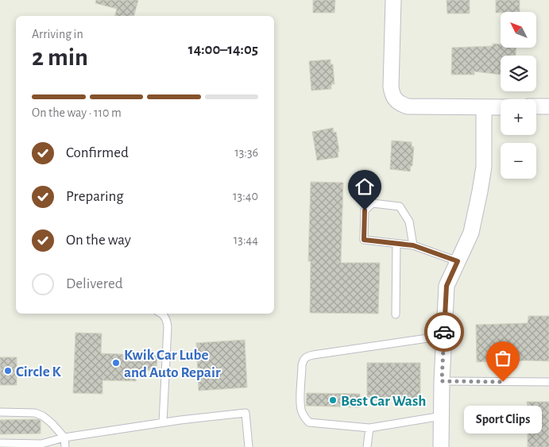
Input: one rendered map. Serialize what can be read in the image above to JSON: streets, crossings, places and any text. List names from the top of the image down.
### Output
{
  "places": [
    "Kwik Car Lube and Auto Repair",
    "Circle K",
    "Sport Clips",
    "Best Car Wash"
  ],
  "north": "top left",
  "page": {
    "map_buttons": ["+", "−"],
    "heading": ["2 min", "Arriving in", "14:00–14:05"],
    "bar": "On the way · 110 m",
    "list": [
      ["Confirmed", "13:36"],
      ["Preparing", "13:40"],
      ["On the way", "13:44"],
      "Delivered"
    ],
    "bubble": "Sport Clips"
  }
}
